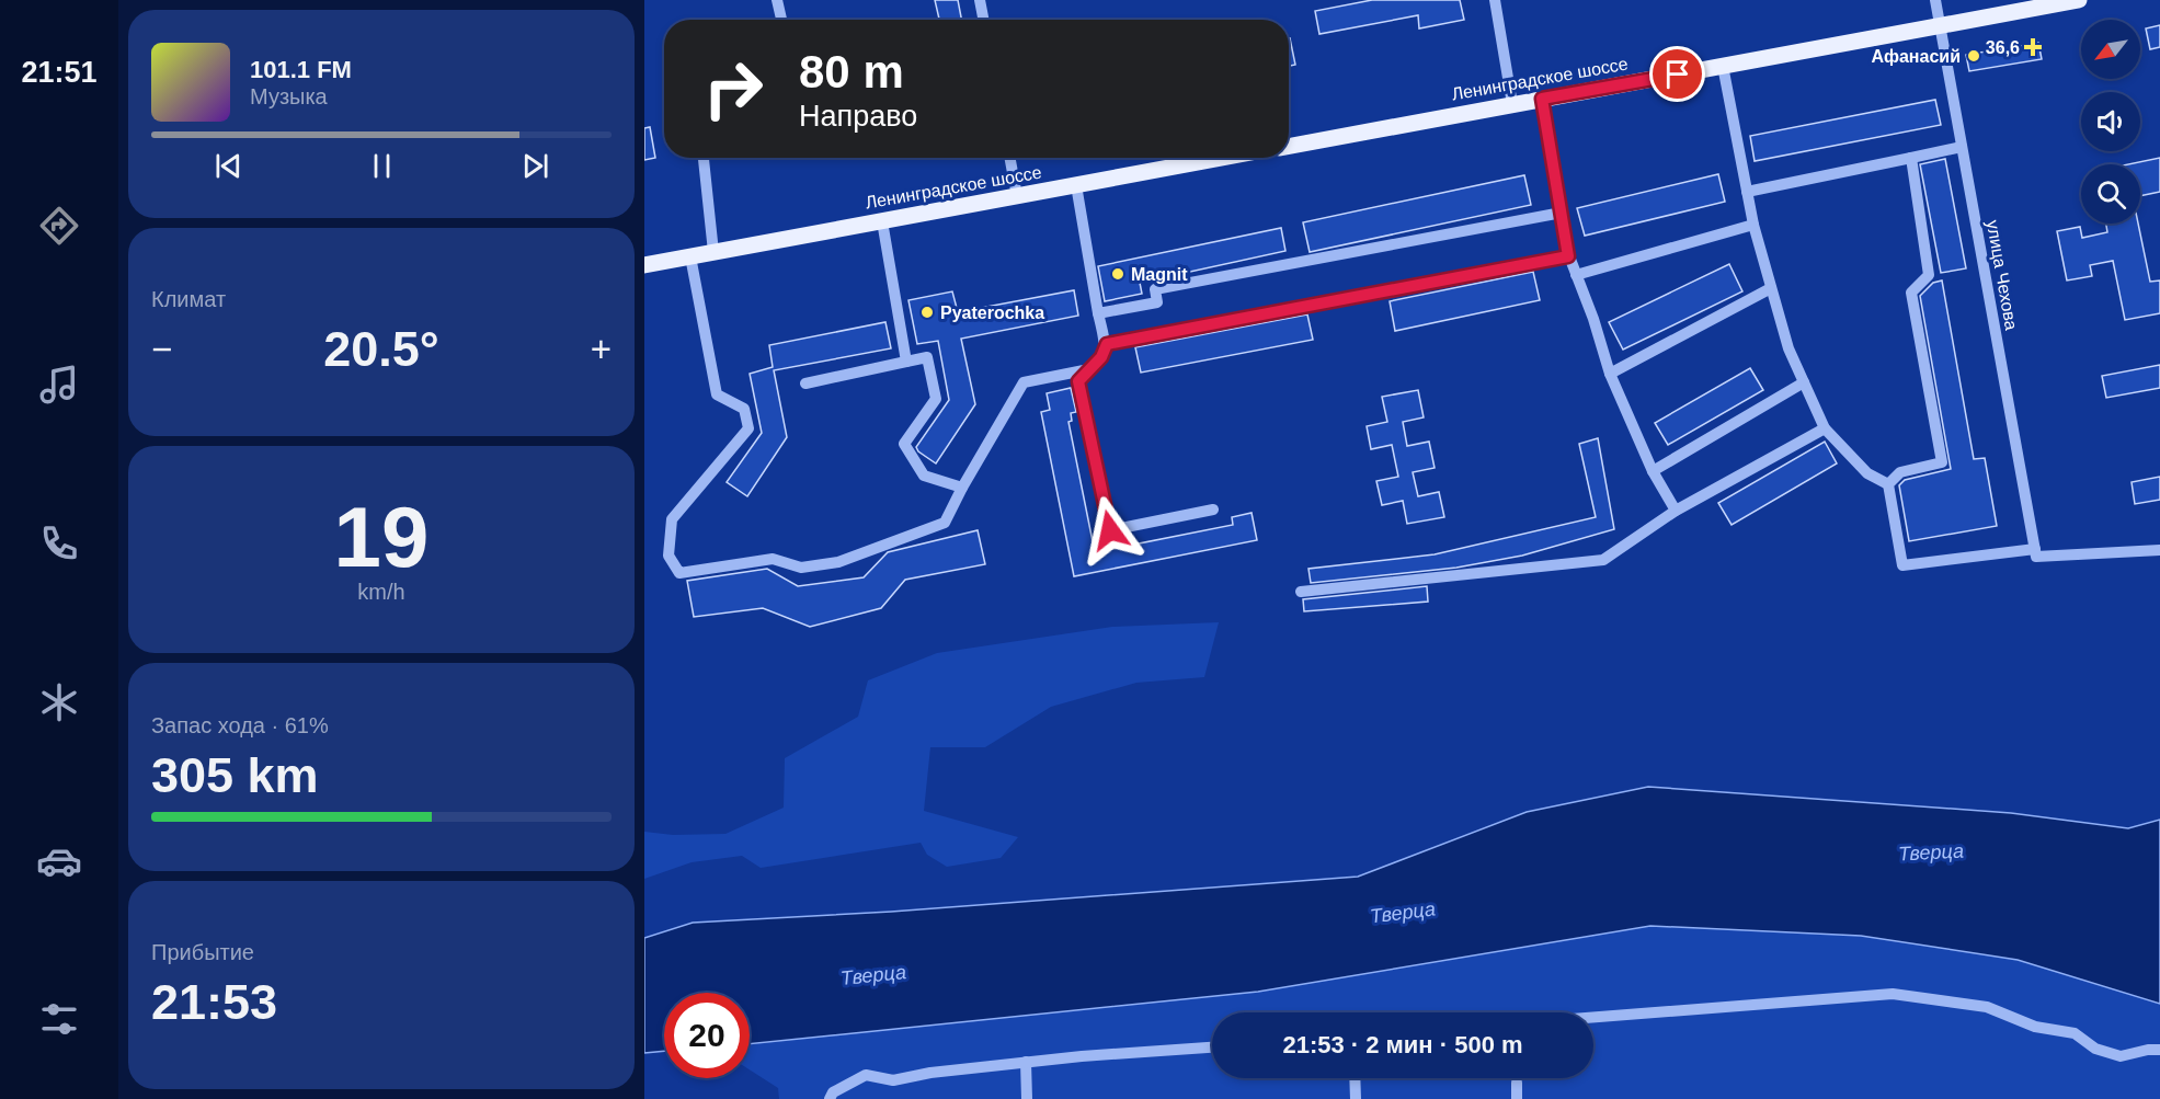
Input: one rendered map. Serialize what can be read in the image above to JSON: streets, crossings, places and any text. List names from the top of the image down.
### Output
{
  "streets": {
    "main road": ["Ленинградское шоссе"],
    "street": ["улица Чехова"]
  },
  "crossings": [
    ["Ленинградское шоссе", "улица Чехова"]
  ],
  "water": ["Тверца"],
  "places": {
    "health": ["36,6"],
    "other": ["Афанасий", "Magnit", "Pyaterochka"]
  },
  "north": "bottom left",
  "page": {
    "tabs": "21:51",
    "turn": ["80 m", "Направо"],
    "song": ["101.1 FM", "Музыка"],
    "tile": [
      "Климат",
      ["19", "km/h"],
      ["Запас хода · 61%", "305 km"],
      ["Прибытие", "21:53"]
    ],
    "heat": ["−", "20.5°", "+"],
    "limit": "20",
    "trip": "21:53 · 2 мин · 500 m"
  }
}
